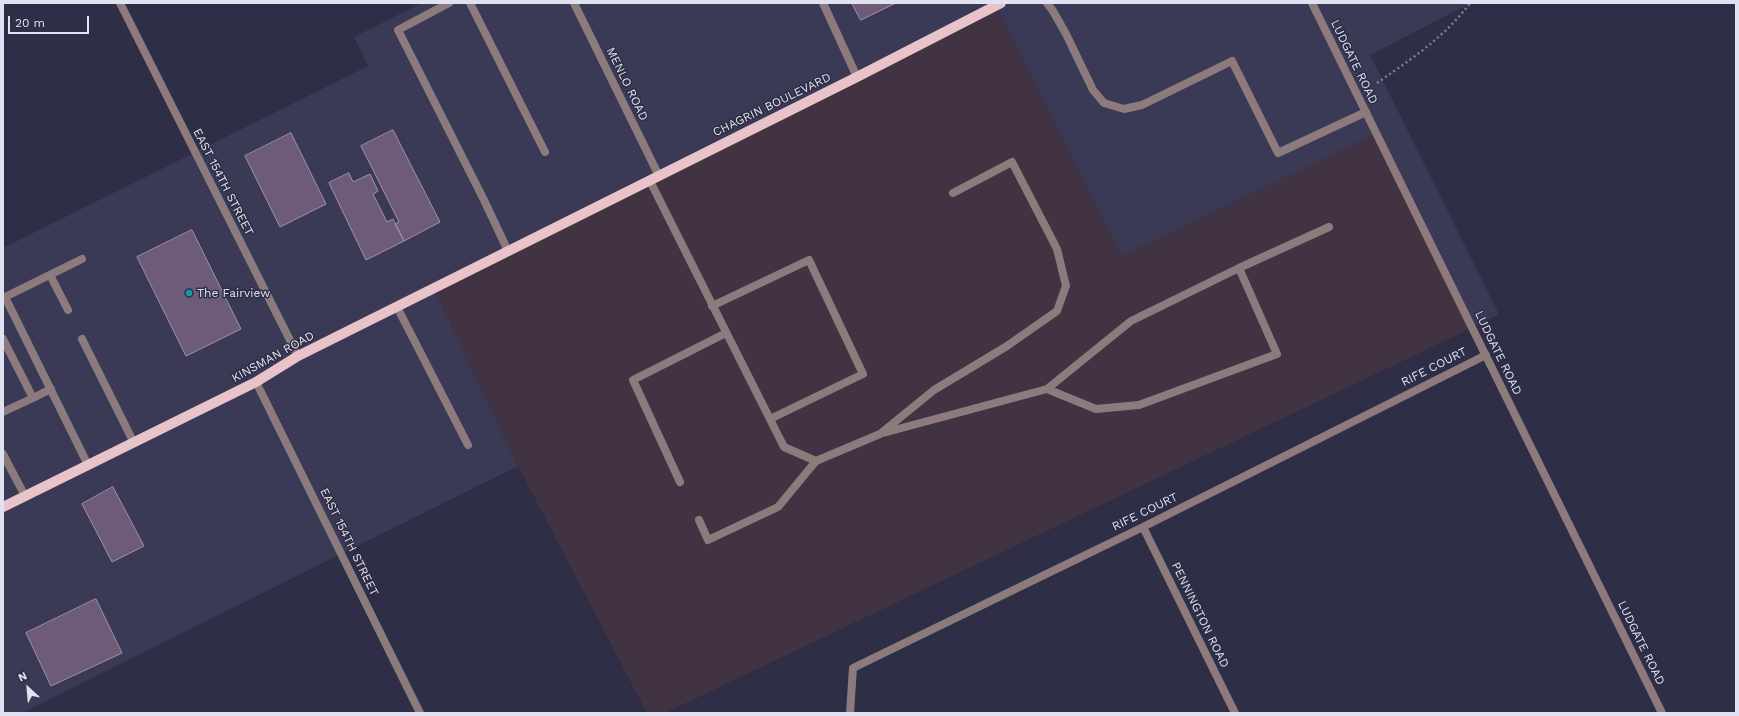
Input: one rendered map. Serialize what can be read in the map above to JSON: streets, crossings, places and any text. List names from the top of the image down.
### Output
{
  "streets": {
    "main road": ["CHAGRIN BOULEVARD", "KINSMAN ROAD"],
    "street": [
      "LUDGATE ROAD",
      "MENLO ROAD",
      "EAST 154TH STREET",
      "RIFE COURT",
      "PENNINGTON ROAD"
    ]
  },
  "crossings": [
    ["LUDGATE ROAD", "RIFE COURT"],
    ["MENLO ROAD", "CHAGRIN BOULEVARD"],
    ["CHAGRIN BOULEVARD", "KINSMAN ROAD"],
    ["EAST 154TH STREET", "KINSMAN ROAD"],
    ["RIFE COURT", "PENNINGTON ROAD"]
  ],
  "places": ["The Fairview"],
  "scale_bar": "20 m",
  "north": "top left"
}
